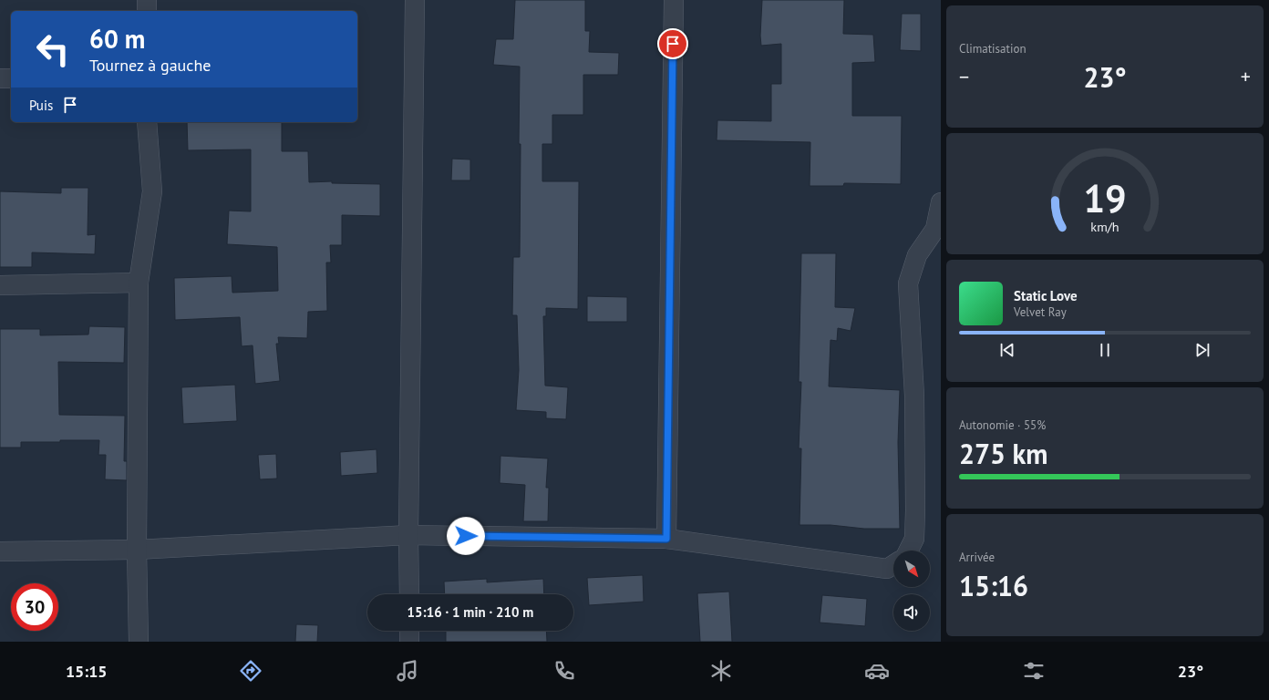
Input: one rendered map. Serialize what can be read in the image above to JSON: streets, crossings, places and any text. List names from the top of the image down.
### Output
{
  "north": "bottom right",
  "page": {
    "tile": [
      "Climatisation",
      ["Autonomie · 55%", "275 km"],
      ["Arrivée", "15:16"]
    ],
    "turn": ["60 m", "Tournez à gauche"],
    "heat": ["−", "23°", "+"],
    "then": "Puis",
    "song": ["Static Love", "Velvet Ray"],
    "limit": "30",
    "trip": "15:16 · 1 min · 210 m",
    "tabs": ["15:15", "23°"],
    "gauge": ["19", "km/h"]
  }
}
